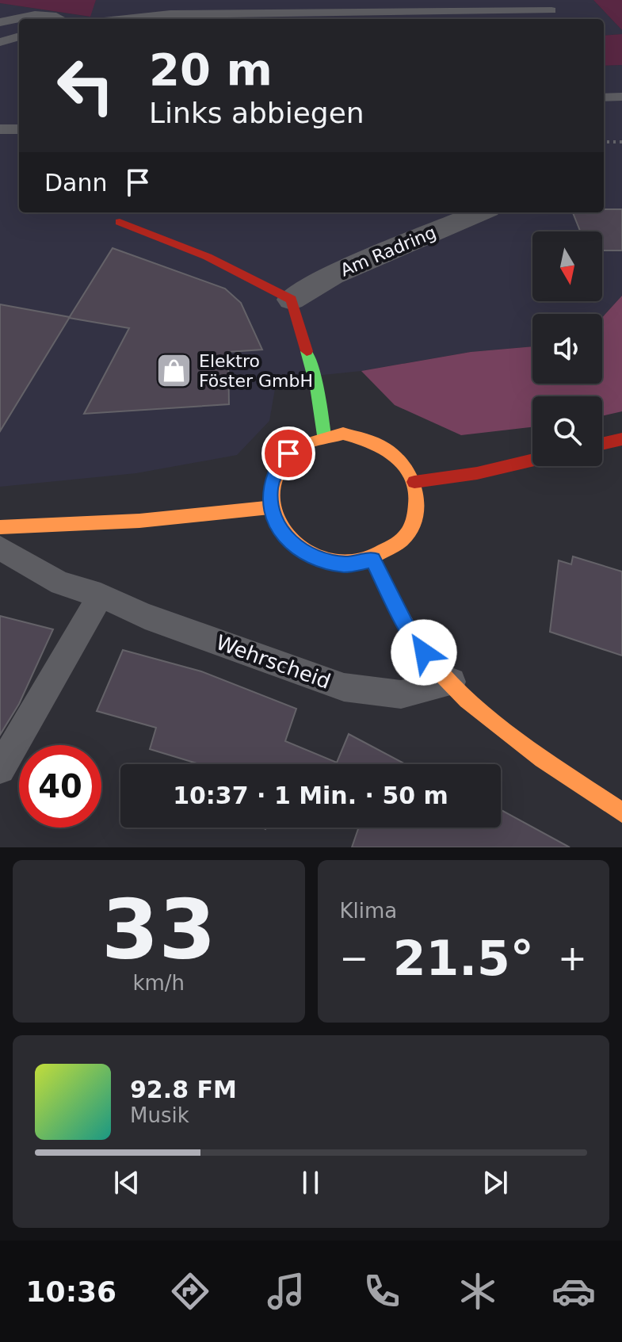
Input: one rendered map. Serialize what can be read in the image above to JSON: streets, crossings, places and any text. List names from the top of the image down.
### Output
{
  "streets": {
    "street": ["Am Radring"],
    "lane": ["Wehrscheid"]
  },
  "places": {
    "shop": ["Elektro Föster GmbH"]
  },
  "north": "bottom",
  "page": {
    "turn": ["20 m", "Links abbiegen"],
    "then": "Dann",
    "limit": "40",
    "trip": "10:37 · 1 Min. · 50 m",
    "tile": [
      ["33", "km/h"],
      "Klima"
    ],
    "heat": ["−", "21.5°", "+"],
    "song": ["92.8 FM", "Musik"],
    "tabs": "10:36"
  }
}
